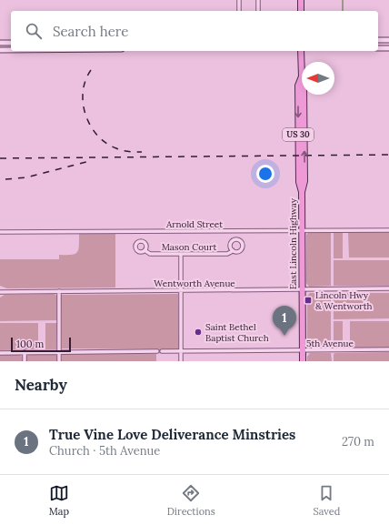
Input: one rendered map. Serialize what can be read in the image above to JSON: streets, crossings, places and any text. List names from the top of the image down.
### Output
{
  "streets": {
    "main road": ["US 30", "East Lincoln Highway"],
    "street": [
      "Arnold Street",
      "Mason Court",
      "Wentworth Avenue",
      "5th Avenue"
    ]
  },
  "crossings": [
    ["Arnold Street", "East Lincoln Highway"],
    ["East Lincoln Highway", "Wentworth Avenue"],
    ["East Lincoln Highway", "5th Avenue"]
  ],
  "places": {
    "transit": ["Lincoln Hwy & Wentworth"],
    "other": ["Saint Bethel Baptist Church"]
  },
  "scale_bar": "100 m",
  "north": "left",
  "page": {
    "search": "Search here",
    "pins": "1",
    "scale": "100 m",
    "heading": "Nearby",
    "list": [
      {
        "mark": "1",
        "name": "True Vine Love Deliverance Minstries",
        "note": "Church · 5th Avenue",
        "value": "270 m"
      }
    ],
    "nav": ["Map", "Directions", "Saved"]
  }
}
